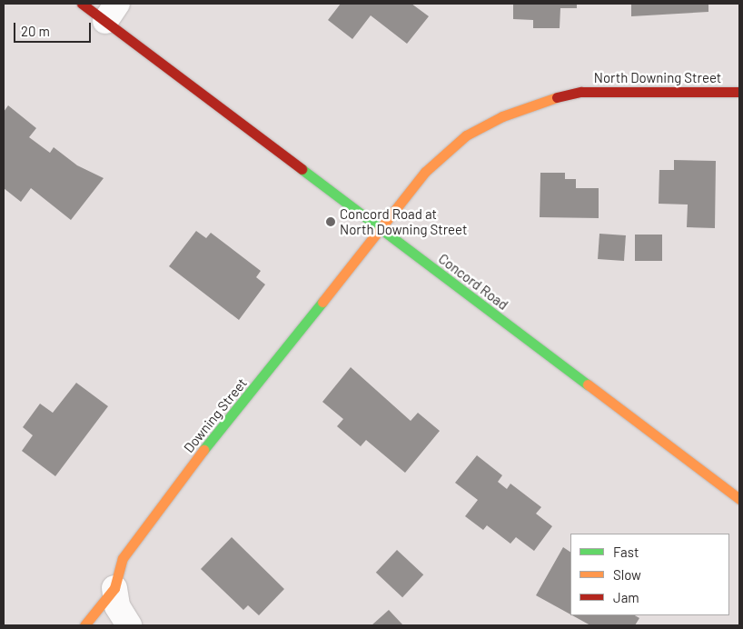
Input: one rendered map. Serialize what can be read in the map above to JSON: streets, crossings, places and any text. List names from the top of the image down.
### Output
{
  "streets": {
    "street": ["North Downing Street", "Concord Road", "Downing Street"]
  },
  "crossings": [
    ["North Downing Street", "Concord Road"],
    ["North Downing Street", "Downing Street"],
    ["Concord Road", "Downing Street"]
  ],
  "places": ["Concord Road at North Downing Street"],
  "legend": ["Fast", "Slow", "Jam"],
  "scale_bar": "20 m"
}
